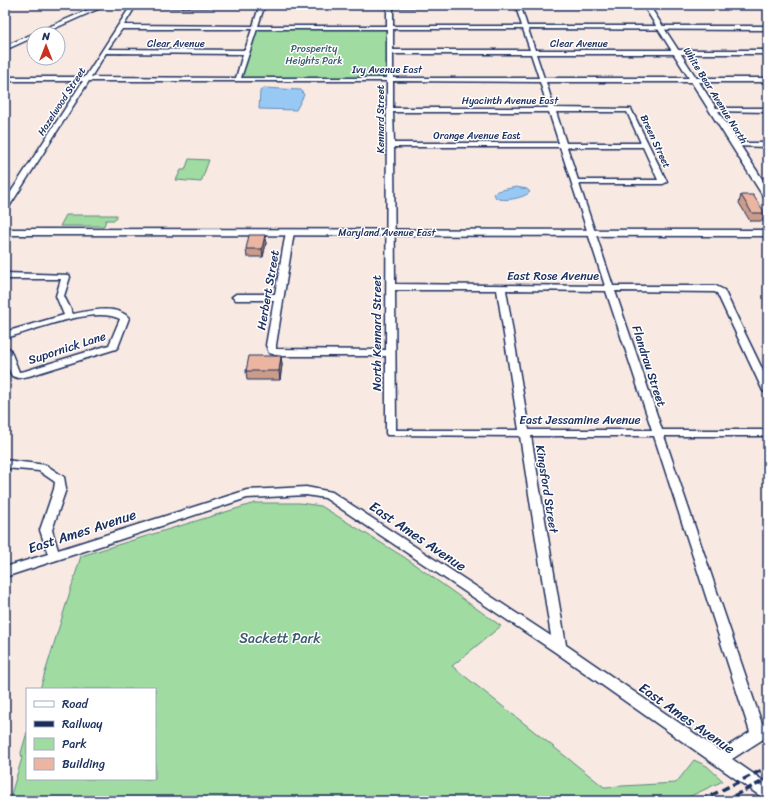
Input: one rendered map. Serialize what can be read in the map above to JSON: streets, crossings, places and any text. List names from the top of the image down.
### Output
{
  "streets": {
    "main road": ["White Bear Avenue North", "Maryland Avenue East"],
    "street": [
      "Clear Avenue",
      "Ivy Avenue East",
      "Hyacinth Avenue East",
      "Hazelwood Street",
      "Kennard Street",
      "Orange Avenue East",
      "Breen Street",
      "East Rose Avenue",
      "Herbert Street",
      "North Kennard Street",
      "Supornick Lane",
      "Flandrau Street",
      "East Jessamine Avenue",
      "Kingsford Street",
      "East Ames Avenue"
    ]
  },
  "crossings": [
    ["Clear Avenue", "White Bear Avenue North"],
    ["Clear Avenue", "Hazelwood Street"],
    ["Clear Avenue", "Kennard Street"],
    ["Clear Avenue", "Flandrau Street"],
    ["Ivy Avenue East", "White Bear Avenue North"],
    ["Ivy Avenue East", "Hazelwood Street"],
    ["Ivy Avenue East", "Kennard Street"],
    ["Ivy Avenue East", "Flandrau Street"],
    ["Hyacinth Avenue East", "Kennard Street"],
    ["Hyacinth Avenue East", "Breen Street"],
    ["Hyacinth Avenue East", "Flandrau Street"],
    ["Kennard Street", "Orange Avenue East"],
    ["Kennard Street", "Maryland Avenue East"],
    ["Kennard Street", "North Kennard Street"],
    ["Orange Avenue East", "Breen Street"],
    ["Orange Avenue East", "Flandrau Street"],
    ["Breen Street", "Flandrau Street"],
    ["Maryland Avenue East", "Herbert Street"],
    ["Maryland Avenue East", "North Kennard Street"],
    ["Maryland Avenue East", "Flandrau Street"],
    ["East Rose Avenue", "North Kennard Street"],
    ["East Rose Avenue", "Flandrau Street"],
    ["East Rose Avenue", "Kingsford Street"],
    ["Herbert Street", "North Kennard Street"],
    ["North Kennard Street", "East Jessamine Avenue"],
    ["Flandrau Street", "East Jessamine Avenue"],
    ["East Jessamine Avenue", "Kingsford Street"],
    ["Kingsford Street", "East Ames Avenue"]
  ],
  "parks": ["Prosperity Heights Park", "Sackett Park"],
  "legend": [
    "Road",
    "Railway",
    "Park",
    "Building"
  ],
  "north": "top"
}
